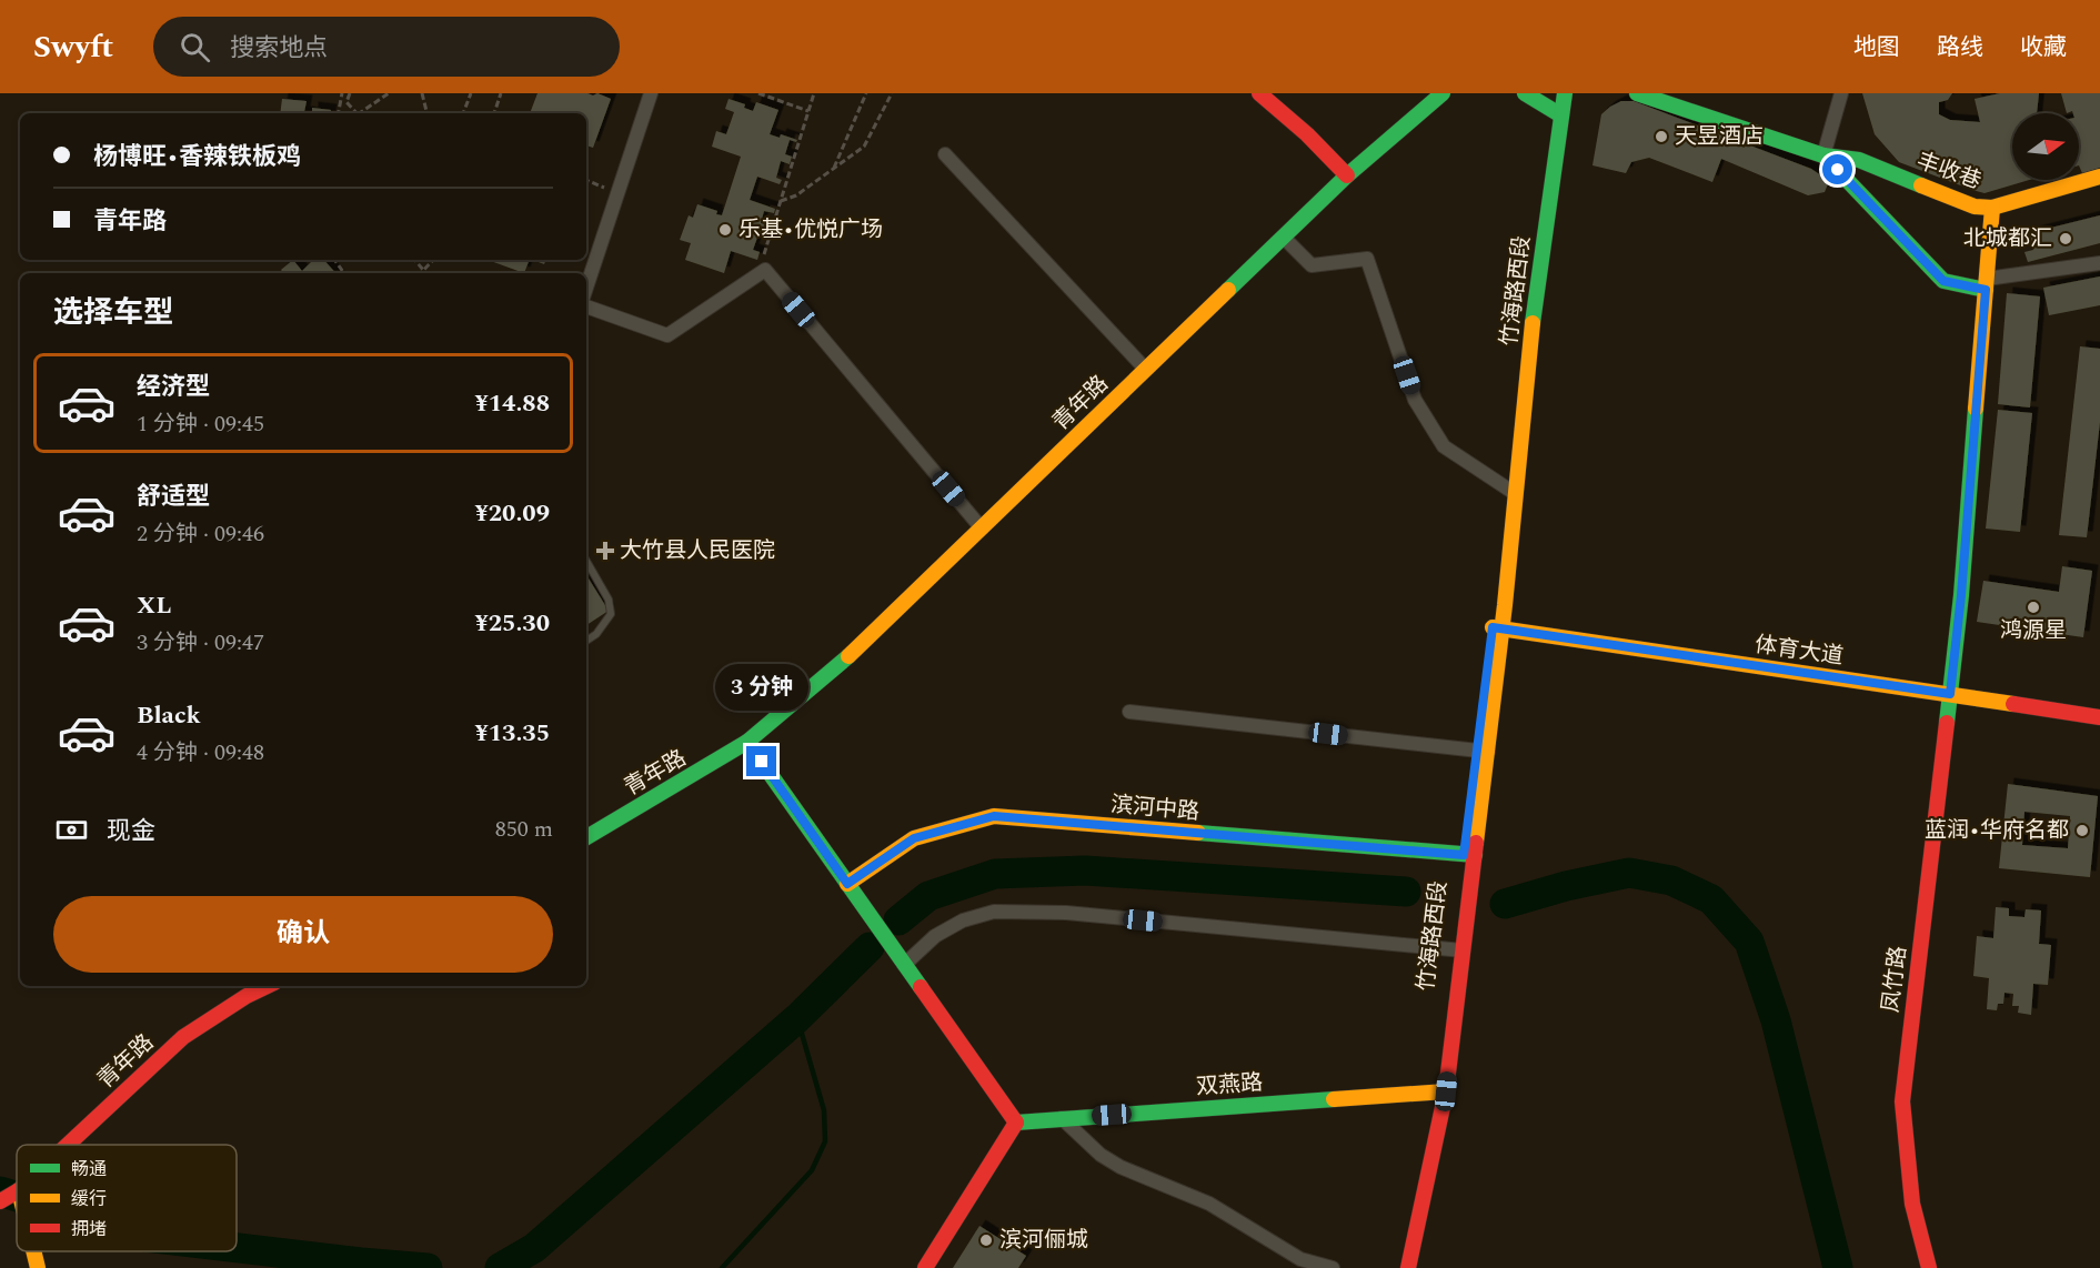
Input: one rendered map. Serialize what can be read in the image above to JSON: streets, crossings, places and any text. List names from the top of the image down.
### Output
{
  "streets": {
    "street": [
      "丰收巷",
      "竹海路西段",
      "青年路",
      "体育大道",
      "滨河中路",
      "凤竹路",
      "双燕路"
    ]
  },
  "crossings": [
    ["丰收巷", "凤竹路"],
    ["竹海路西段", "体育大道"],
    ["竹海路西段", "滨河中路"],
    ["竹海路西段", "双燕路"],
    ["体育大道", "凤竹路"]
  ],
  "places": {
    "other": [
      "天昱酒店",
      "乐基•优悦广场",
      "北城都汇",
      "鸿源星",
      "蓝润•华府名都",
      "滨河俪城"
    ],
    "health": ["大竹县人民医院"]
  },
  "legend": ["畅通", "缓行", "拥堵"],
  "north": "right",
  "page": {
    "header": "Swyft",
    "search": "搜索地点",
    "nav": ["地图", "路线", "收藏"],
    "banner": ["杨博旺•香辣铁板鸡", "青年路"],
    "heading": "选择车型",
    "list": [
      {
        "name": "经济型",
        "note": "1 分钟 · 09:45",
        "value": "¥14.88"
      },
      {
        "name": "舒适型",
        "note": "2 分钟 · 09:46",
        "value": "¥20.09"
      },
      {
        "name": "XL",
        "note": "3 分钟 · 09:47",
        "value": "¥25.30"
      },
      {
        "name": "Black",
        "note": "4 分钟 · 09:48",
        "value": "¥13.35"
      }
    ],
    "bubble": "3 分钟",
    "pay": ["现金", "850 m"],
    "buttons": "确认"
  }
}
